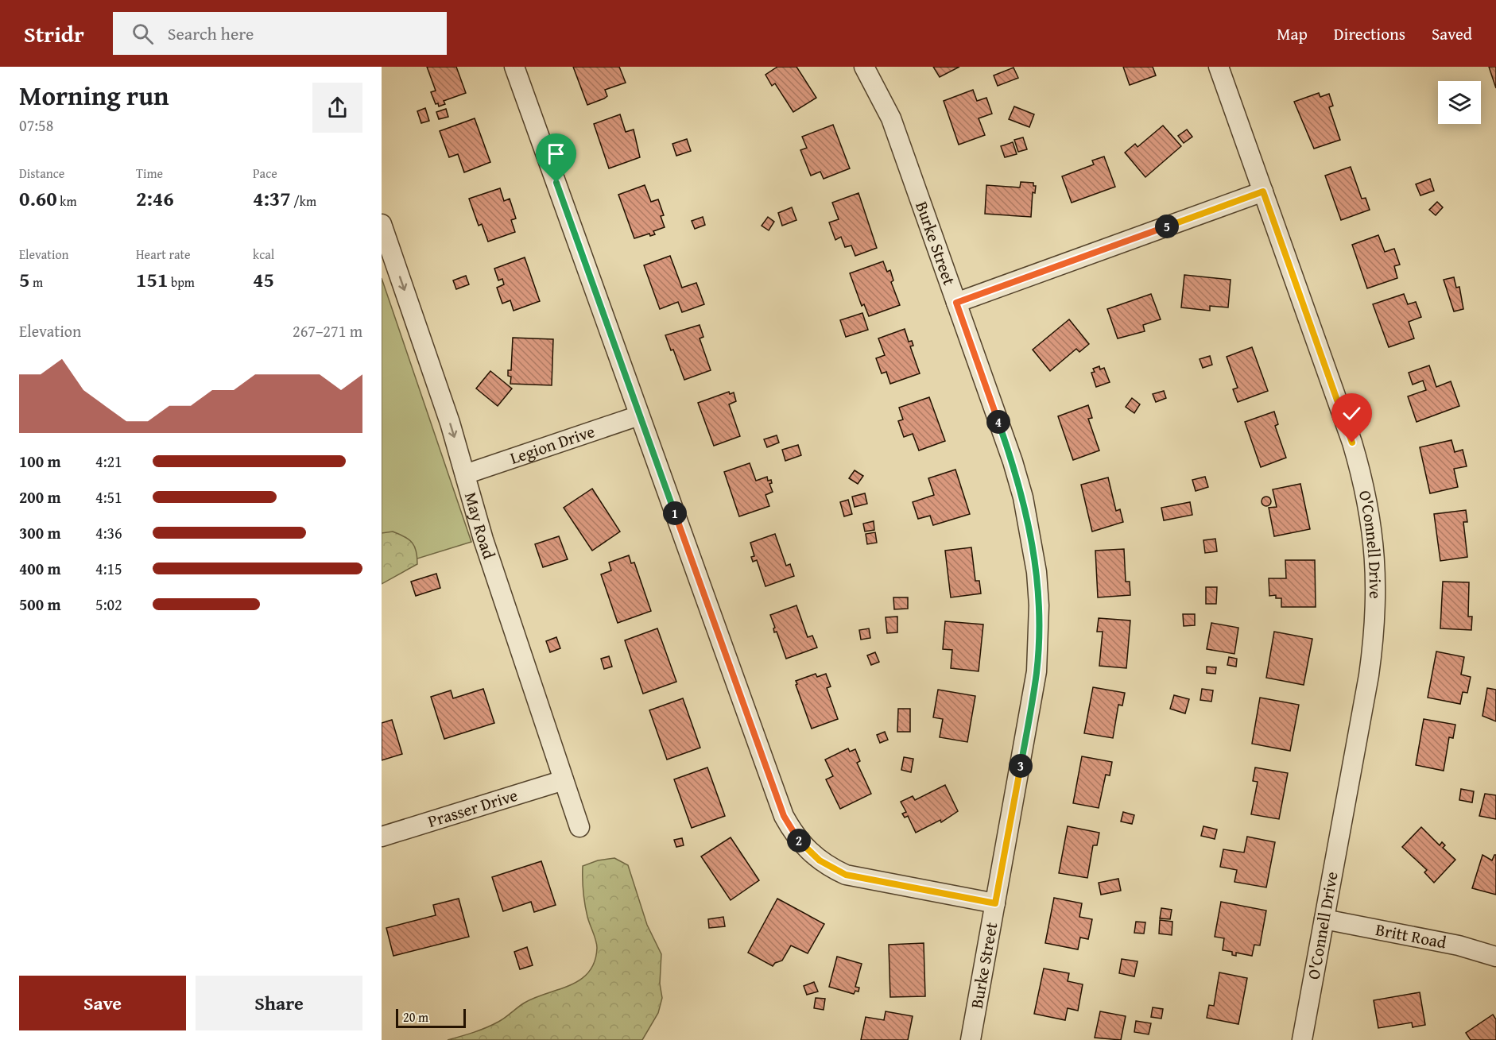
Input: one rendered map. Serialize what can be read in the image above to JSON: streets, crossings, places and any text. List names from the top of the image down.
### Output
{
  "streets": {
    "street": [
      "Burke Street",
      "Legion Drive",
      "May Road",
      "O'Connell Drive",
      "Prasser Drive",
      "Britt Road"
    ]
  },
  "crossings": [
    ["Legion Drive", "May Road"],
    ["May Road", "Prasser Drive"],
    ["O'Connell Drive", "Britt Road"]
  ],
  "one_way": ["May Road"],
  "scale_bar": "20 m",
  "page": {
    "header": "Stridr",
    "search": "Search here",
    "nav": ["Map", "Directions", "Saved"],
    "heading": ["Morning run", "07:58"],
    "stats": [
      ["Distance", "0.60 km"],
      ["Time", "2:46"],
      ["Pace", "4:37 /km"],
      ["Elevation", "5 m"],
      ["Heart rate", "151 bpm"],
      ["kcal", "45"]
    ],
    "pins": [
      "5",
      "4",
      "1",
      "3",
      "2"
    ],
    "chart": ["Elevation", "267–271 m"],
    "list": [
      {
        "name": "100 m",
        "note": "4:21"
      },
      {
        "name": "200 m",
        "note": "4:51"
      },
      {
        "name": "300 m",
        "note": "4:36"
      },
      {
        "name": "400 m",
        "note": "4:15"
      },
      {
        "name": "500 m",
        "note": "5:02"
      }
    ],
    "buttons": ["Save", "Share"],
    "scale": "20 m"
  }
}
